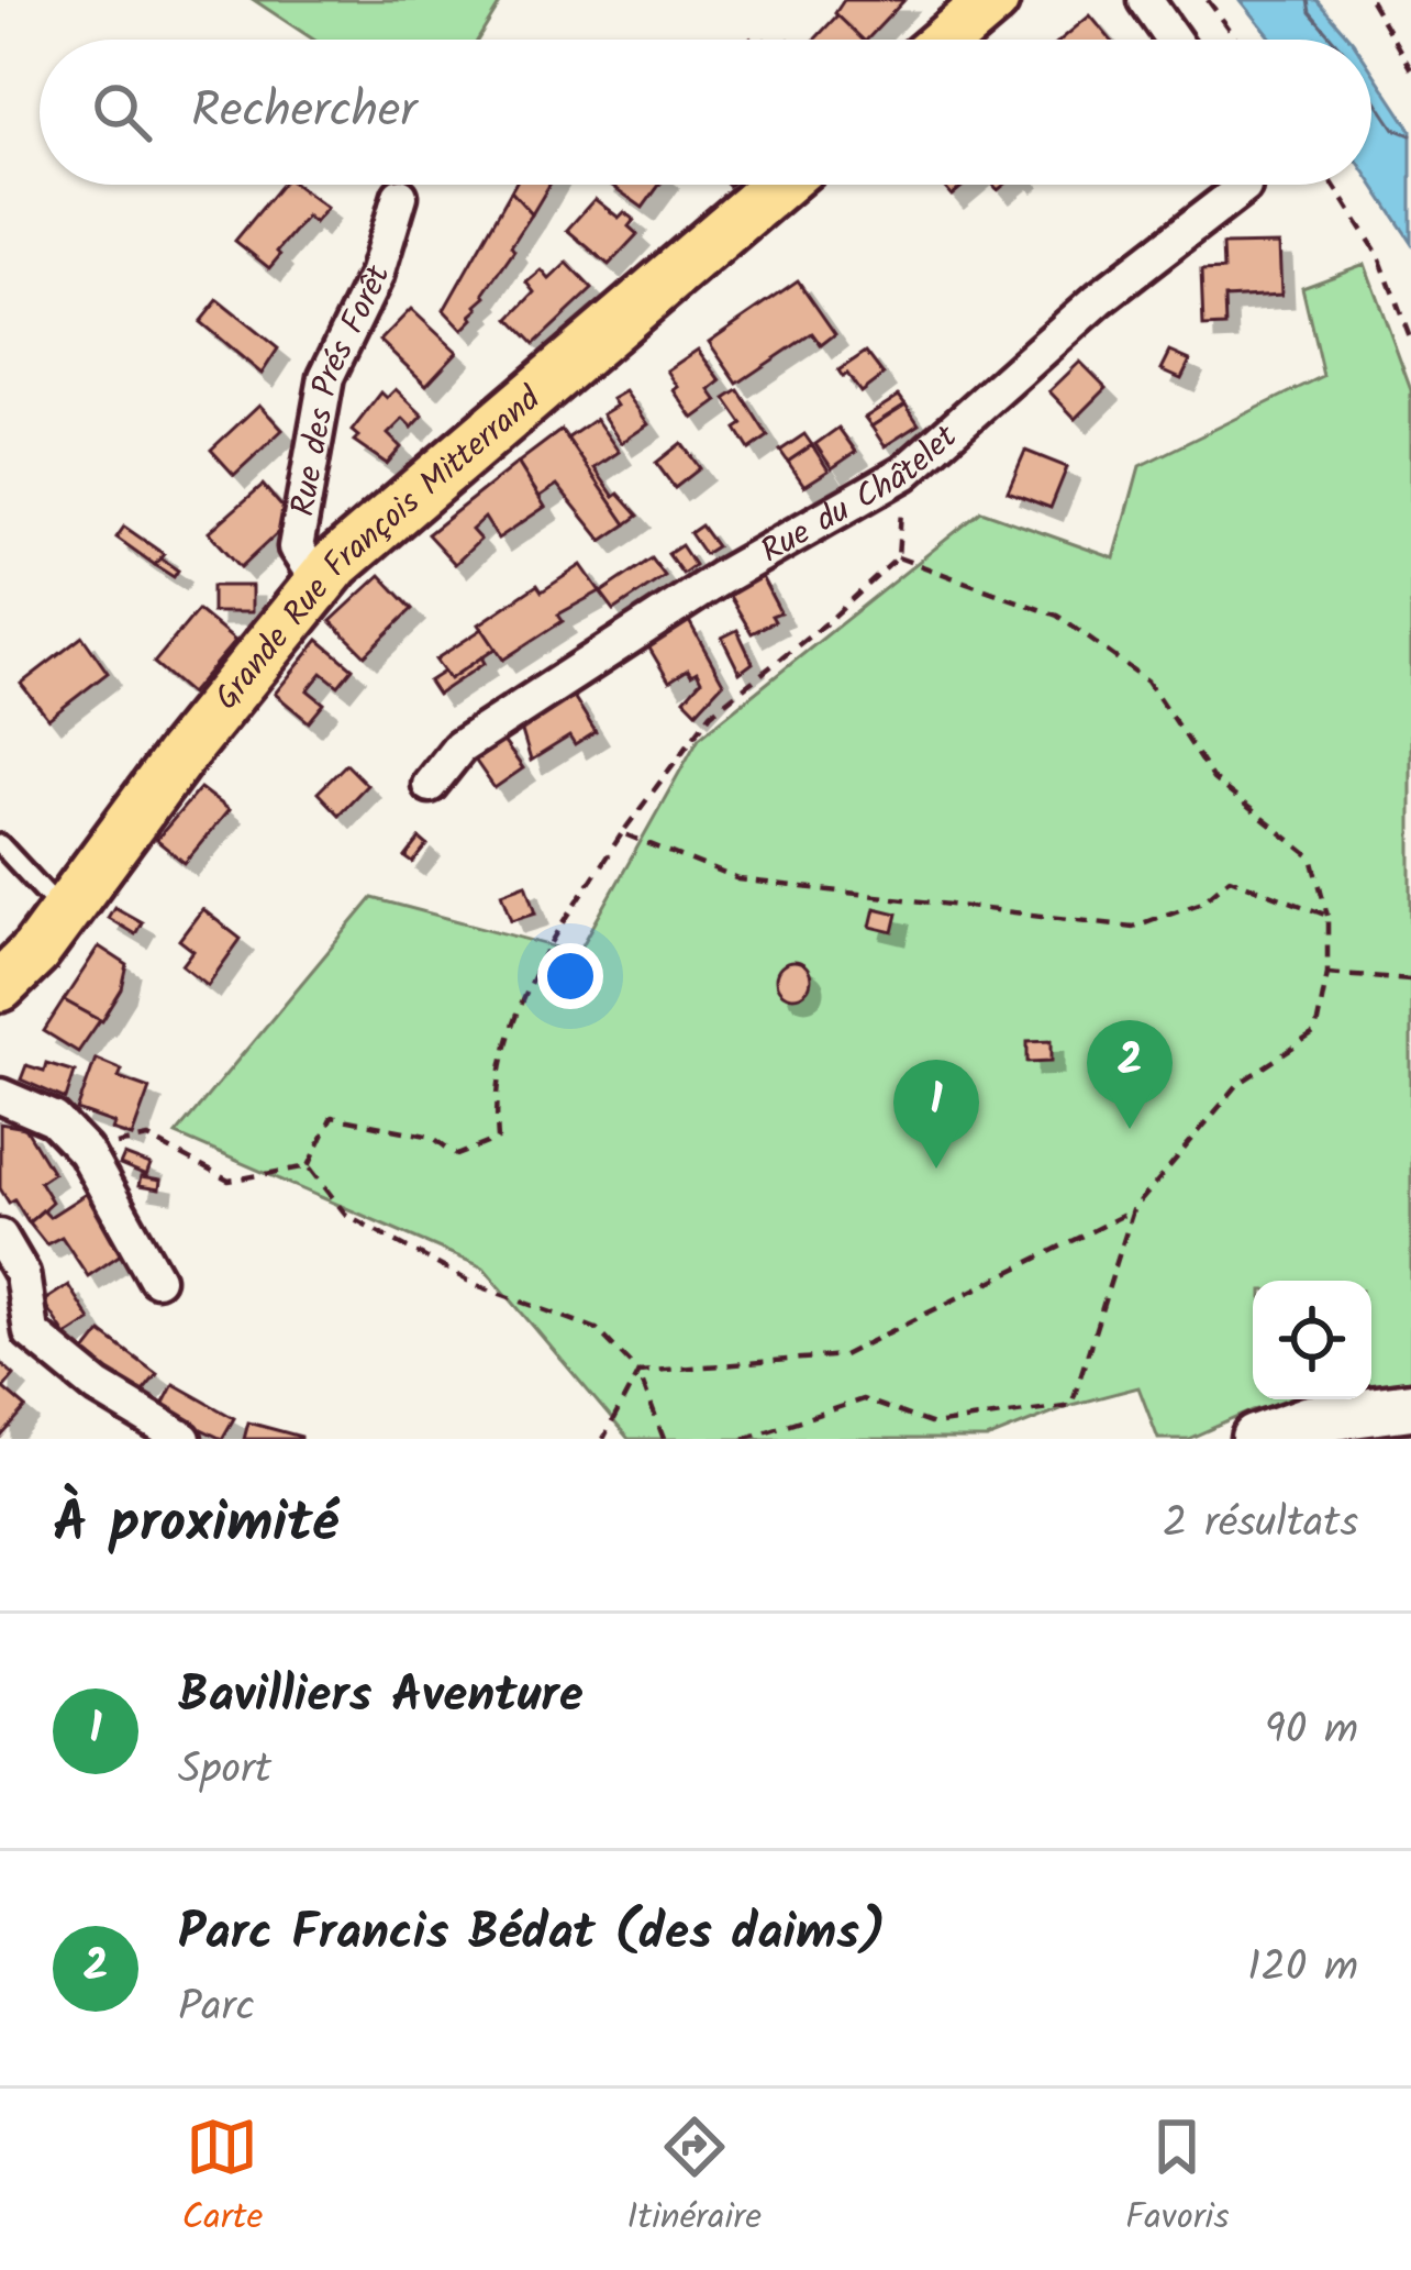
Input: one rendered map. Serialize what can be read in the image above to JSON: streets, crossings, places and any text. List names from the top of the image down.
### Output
{
  "streets": {
    "main road": ["Grande Rue François Mitterrand"],
    "street": ["Rue des Prés Forêt", "Rue du Châtelet"]
  },
  "crossings": [
    ["Rue des Prés Forêt", "Grande Rue François Mitterrand"]
  ],
  "page": {
    "search": "Rechercher",
    "pins": ["2", "1"],
    "heading": ["À proximité", "2 résultats"],
    "list": [
      {
        "mark": "1",
        "name": "Bavilliers Aventure",
        "note": "Sport",
        "value": "90 m"
      },
      {
        "mark": "2",
        "name": "Parc Francis Bédat (des daims)",
        "note": "Parc",
        "value": "120 m"
      }
    ],
    "nav": ["Carte", "Itinéraire", "Favoris"]
  }
}
